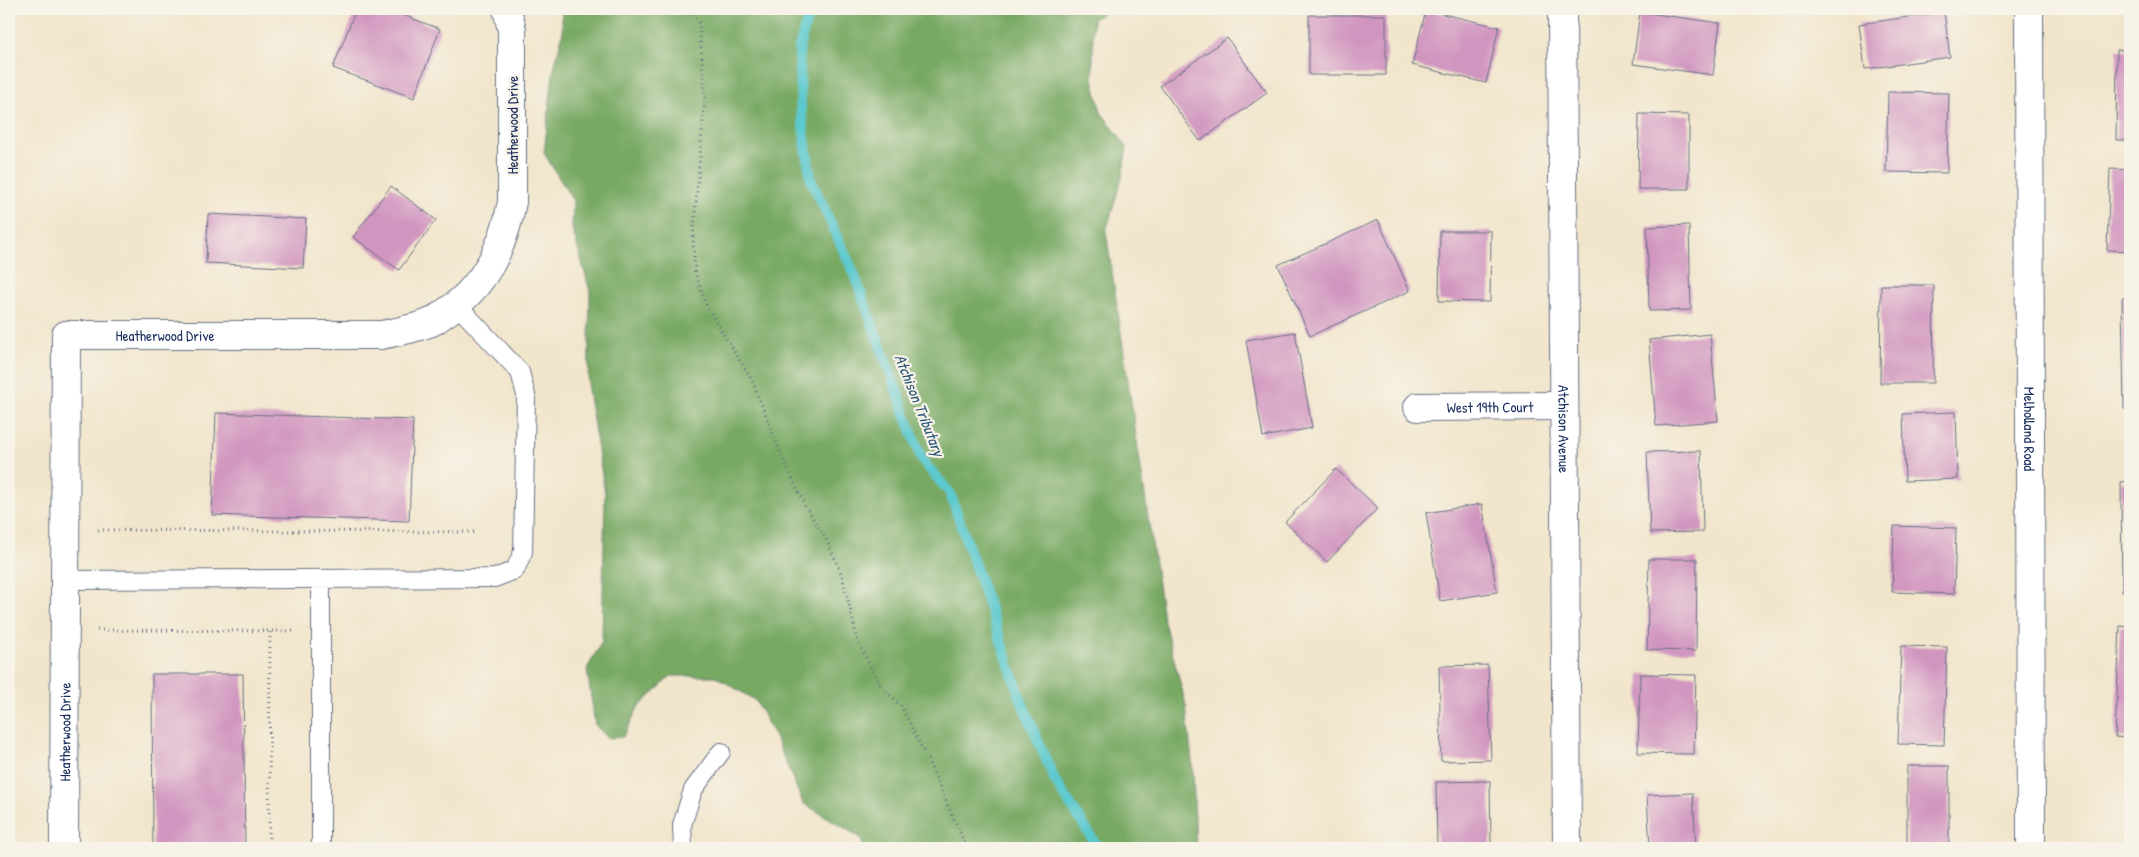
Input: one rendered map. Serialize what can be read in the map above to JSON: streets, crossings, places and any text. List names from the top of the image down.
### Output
{
  "streets": {
    "street": [
      "Heatherwood Drive",
      "West 19th Court",
      "Melholland Road",
      "Atchison Avenue"
    ]
  },
  "crossings": [
    ["West 19th Court", "Atchison Avenue"]
  ],
  "water": ["Atchison Tributary"]
}
